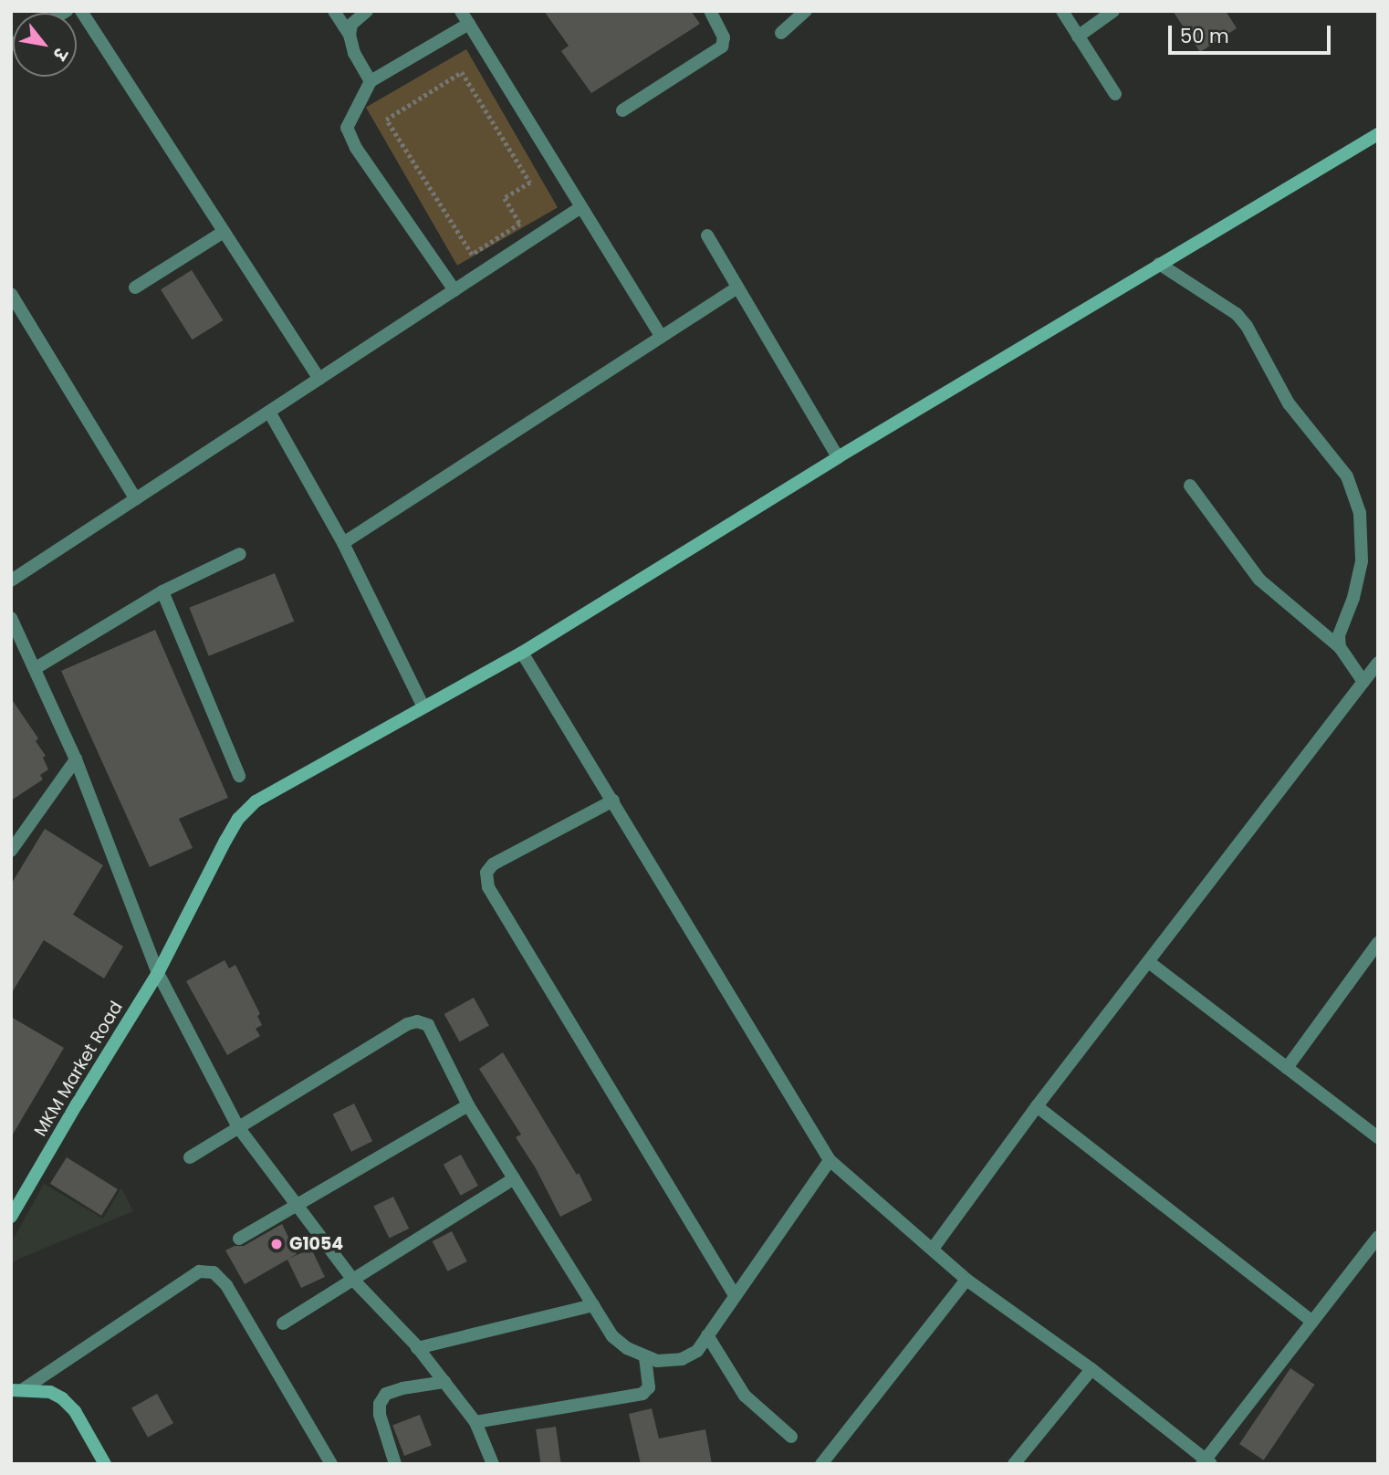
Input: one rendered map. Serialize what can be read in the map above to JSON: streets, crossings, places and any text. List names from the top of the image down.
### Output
{
  "streets": {
    "street": ["MKM Market Road"]
  },
  "places": ["G1054"],
  "scale_bar": "50 m",
  "north": "bottom right"
}
